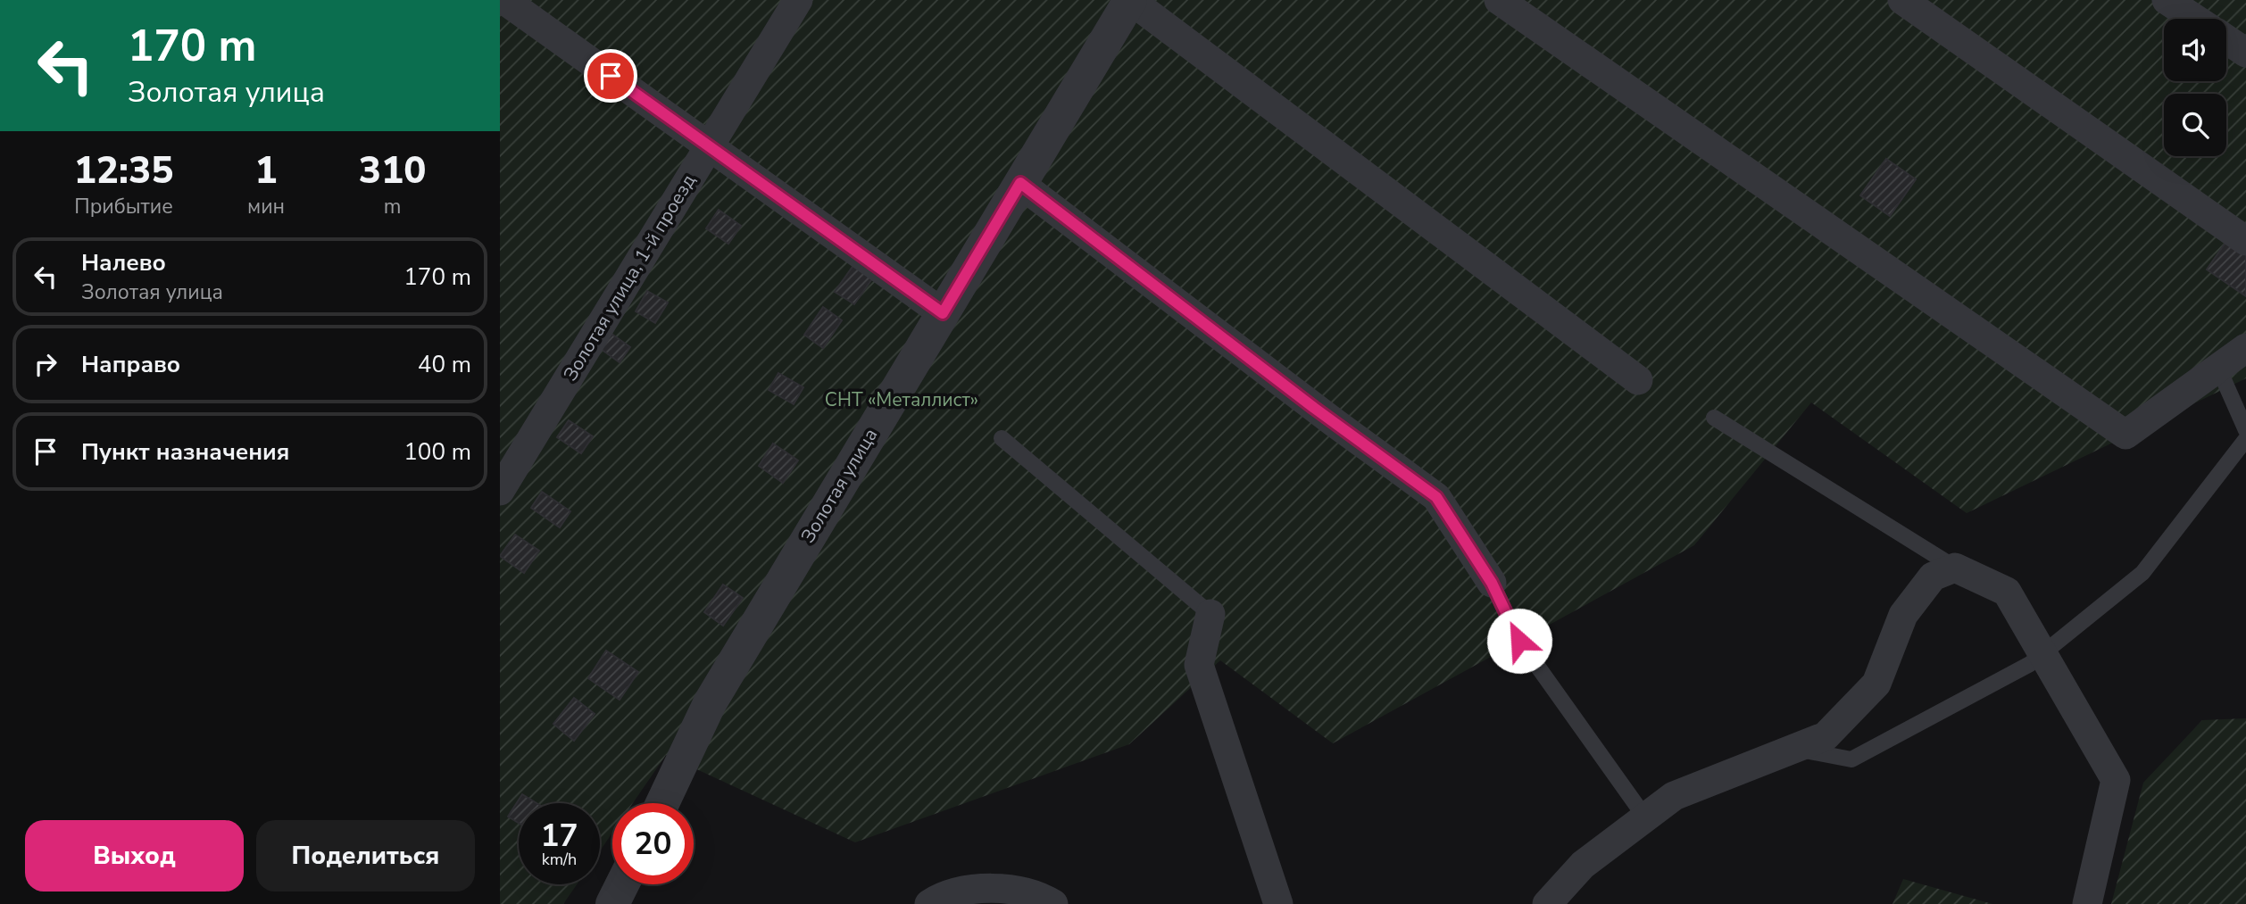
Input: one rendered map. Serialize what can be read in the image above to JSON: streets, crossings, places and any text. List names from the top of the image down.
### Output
{
  "streets": {
    "street": ["Золотая улица, 1-й проезд", "Золотая улица"]
  },
  "parks": ["СНТ «Металлист»"],
  "page": {
    "turn": ["170 m", "Золотая улица"],
    "eta": [
      "12:35",
      "Прибытие",
      "1",
      "мин",
      "310",
      "m"
    ],
    "list": [
      {
        "name": "Налево",
        "note": "Золотая улица",
        "value": "170 m"
      },
      {
        "name": "Направо",
        "value": "40 m"
      },
      {
        "name": "Пункт назначения",
        "value": "100 m"
      }
    ],
    "speed": "17 km/h",
    "limit": "20",
    "buttons": ["Выход", "Поделиться"]
  }
}
